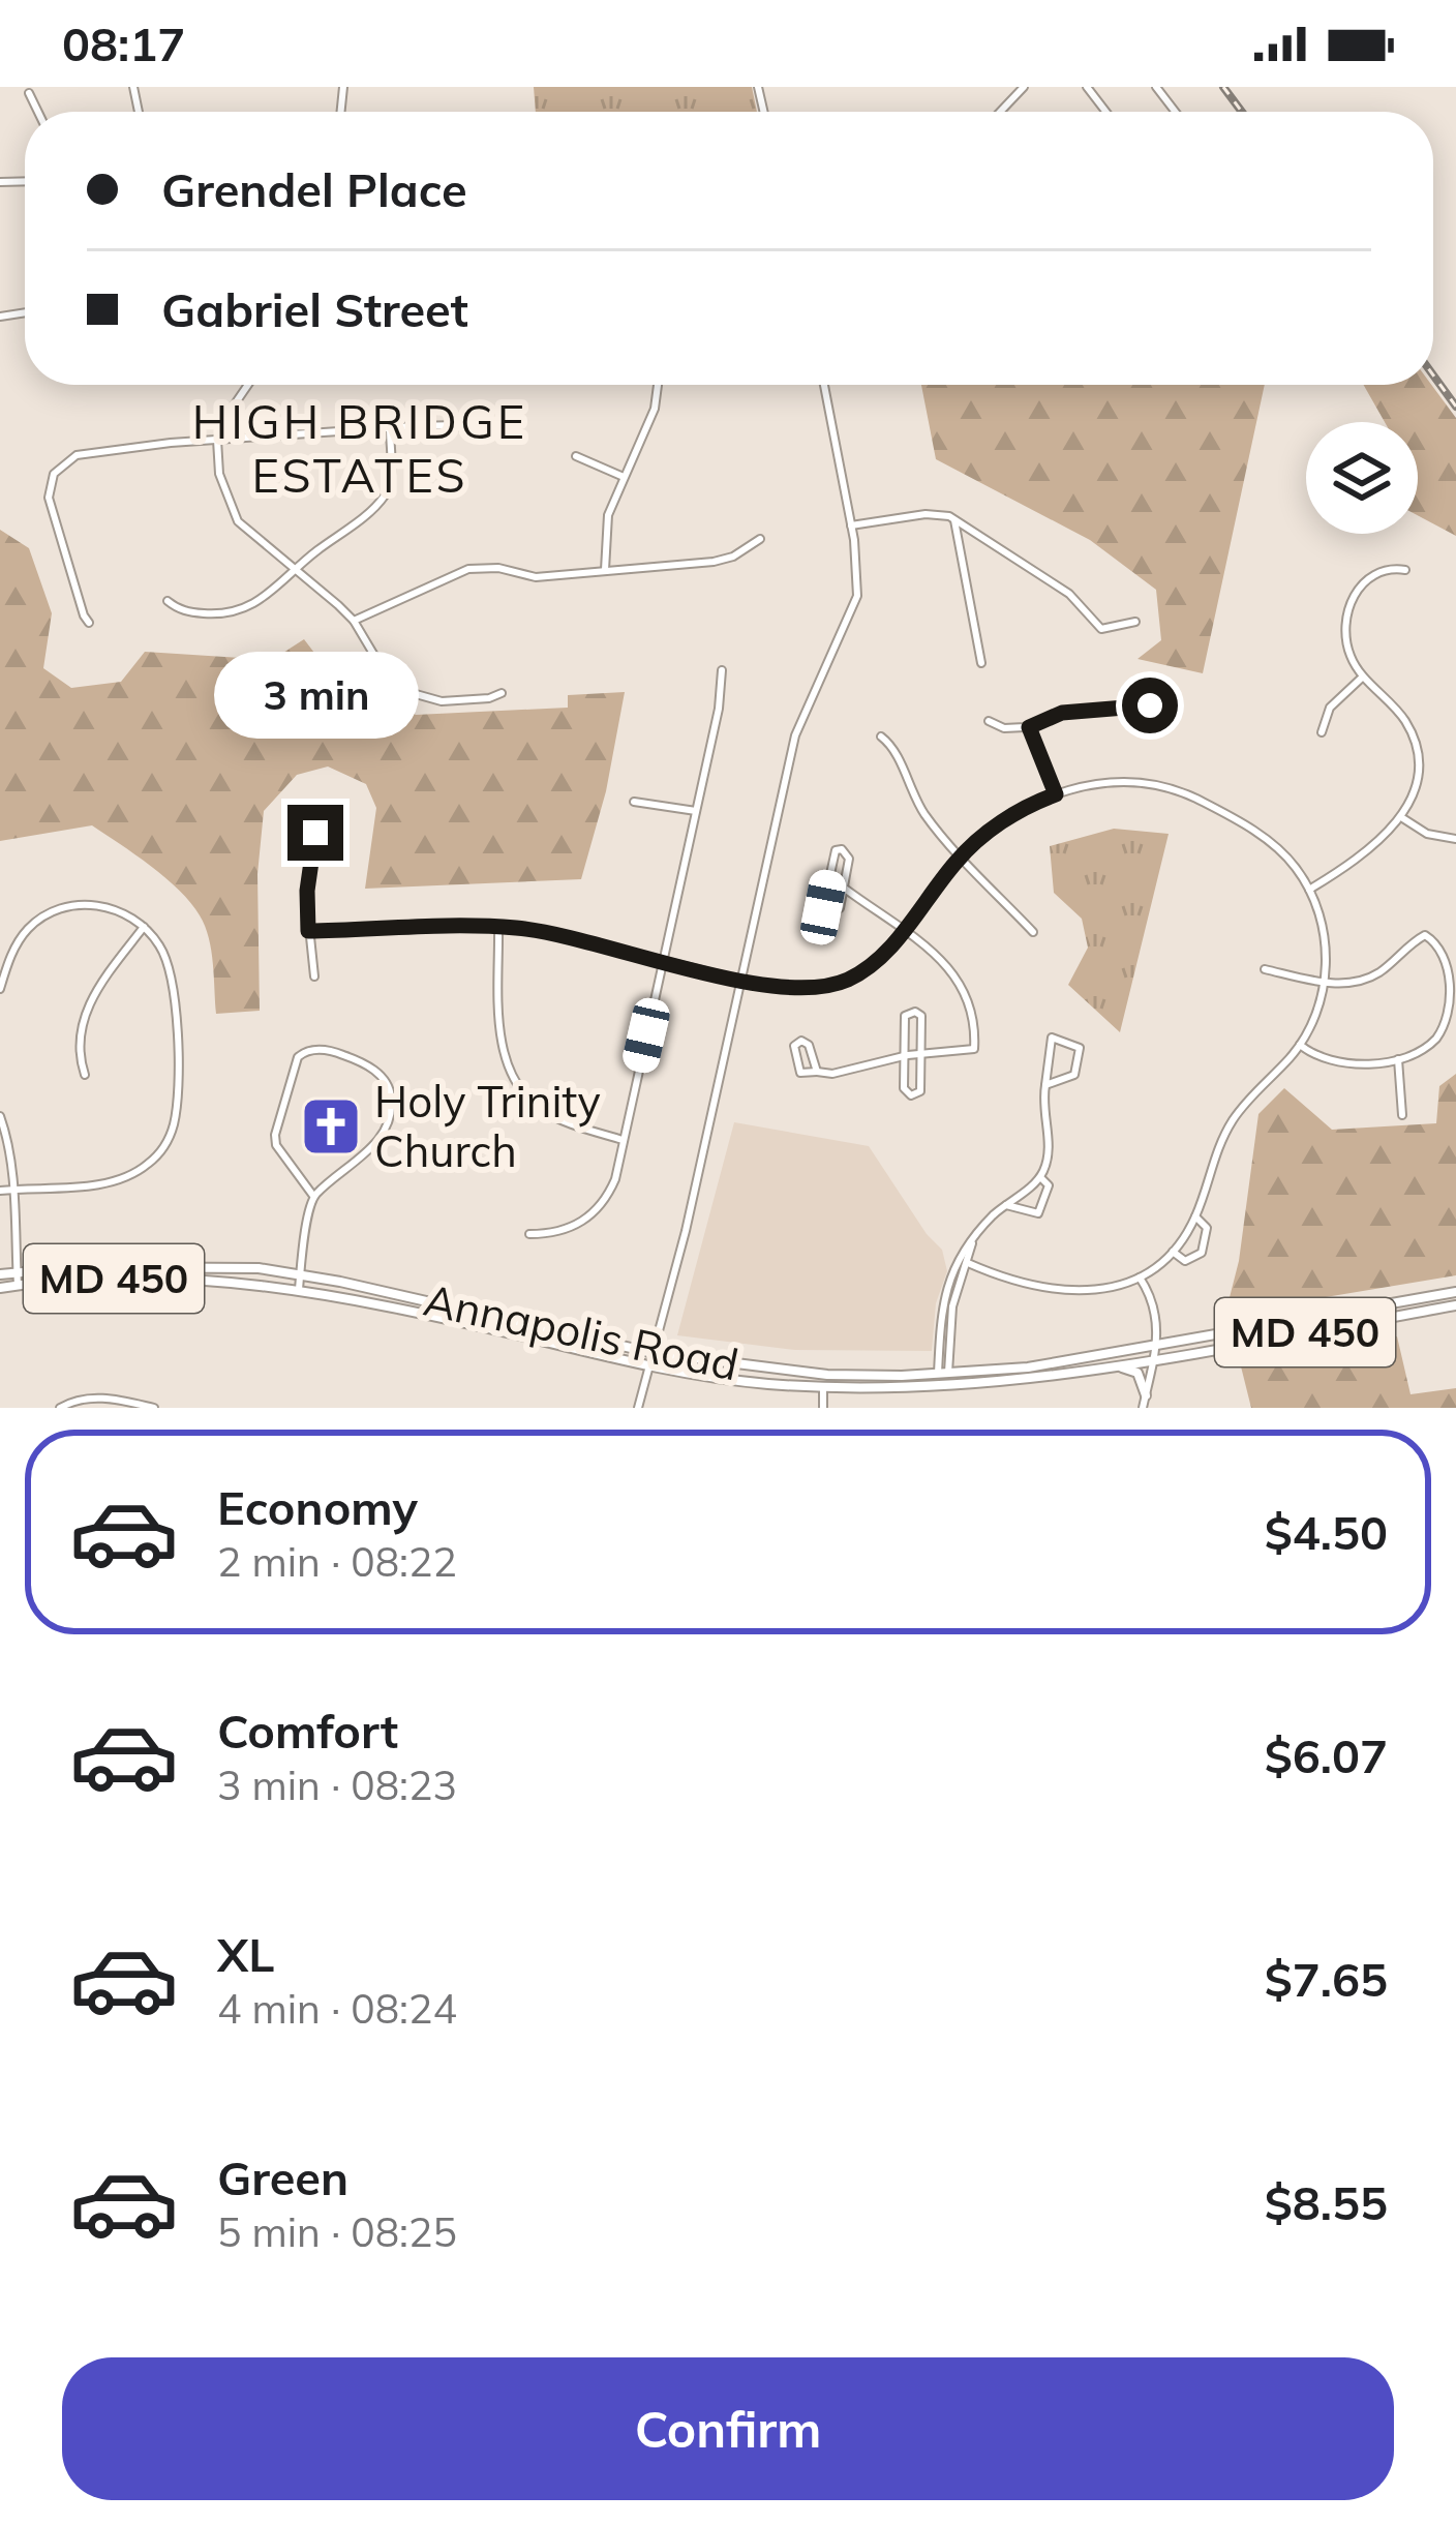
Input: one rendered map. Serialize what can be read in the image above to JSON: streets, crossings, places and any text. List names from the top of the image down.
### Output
{
  "streets": {
    "main road": ["MD 450", "Annapolis Road"]
  },
  "districts": ["HIGH BRIDGE ESTATES"],
  "places": {
    "church": ["Holy Trinity Church"]
  },
  "page": {
    "status": "08:17",
    "banner": ["Grendel Place", "Gabriel Street"],
    "bubble": "3 min",
    "list": [
      {
        "name": "Economy",
        "note": "2 min · 08:22",
        "value": "$4.50"
      },
      {
        "name": "Comfort",
        "note": "3 min · 08:23",
        "value": "$6.07"
      },
      {
        "name": "XL",
        "note": "4 min · 08:24",
        "value": "$7.65"
      },
      {
        "name": "Green",
        "note": "5 min · 08:25",
        "value": "$8.55"
      }
    ],
    "buttons": "Confirm"
  }
}
